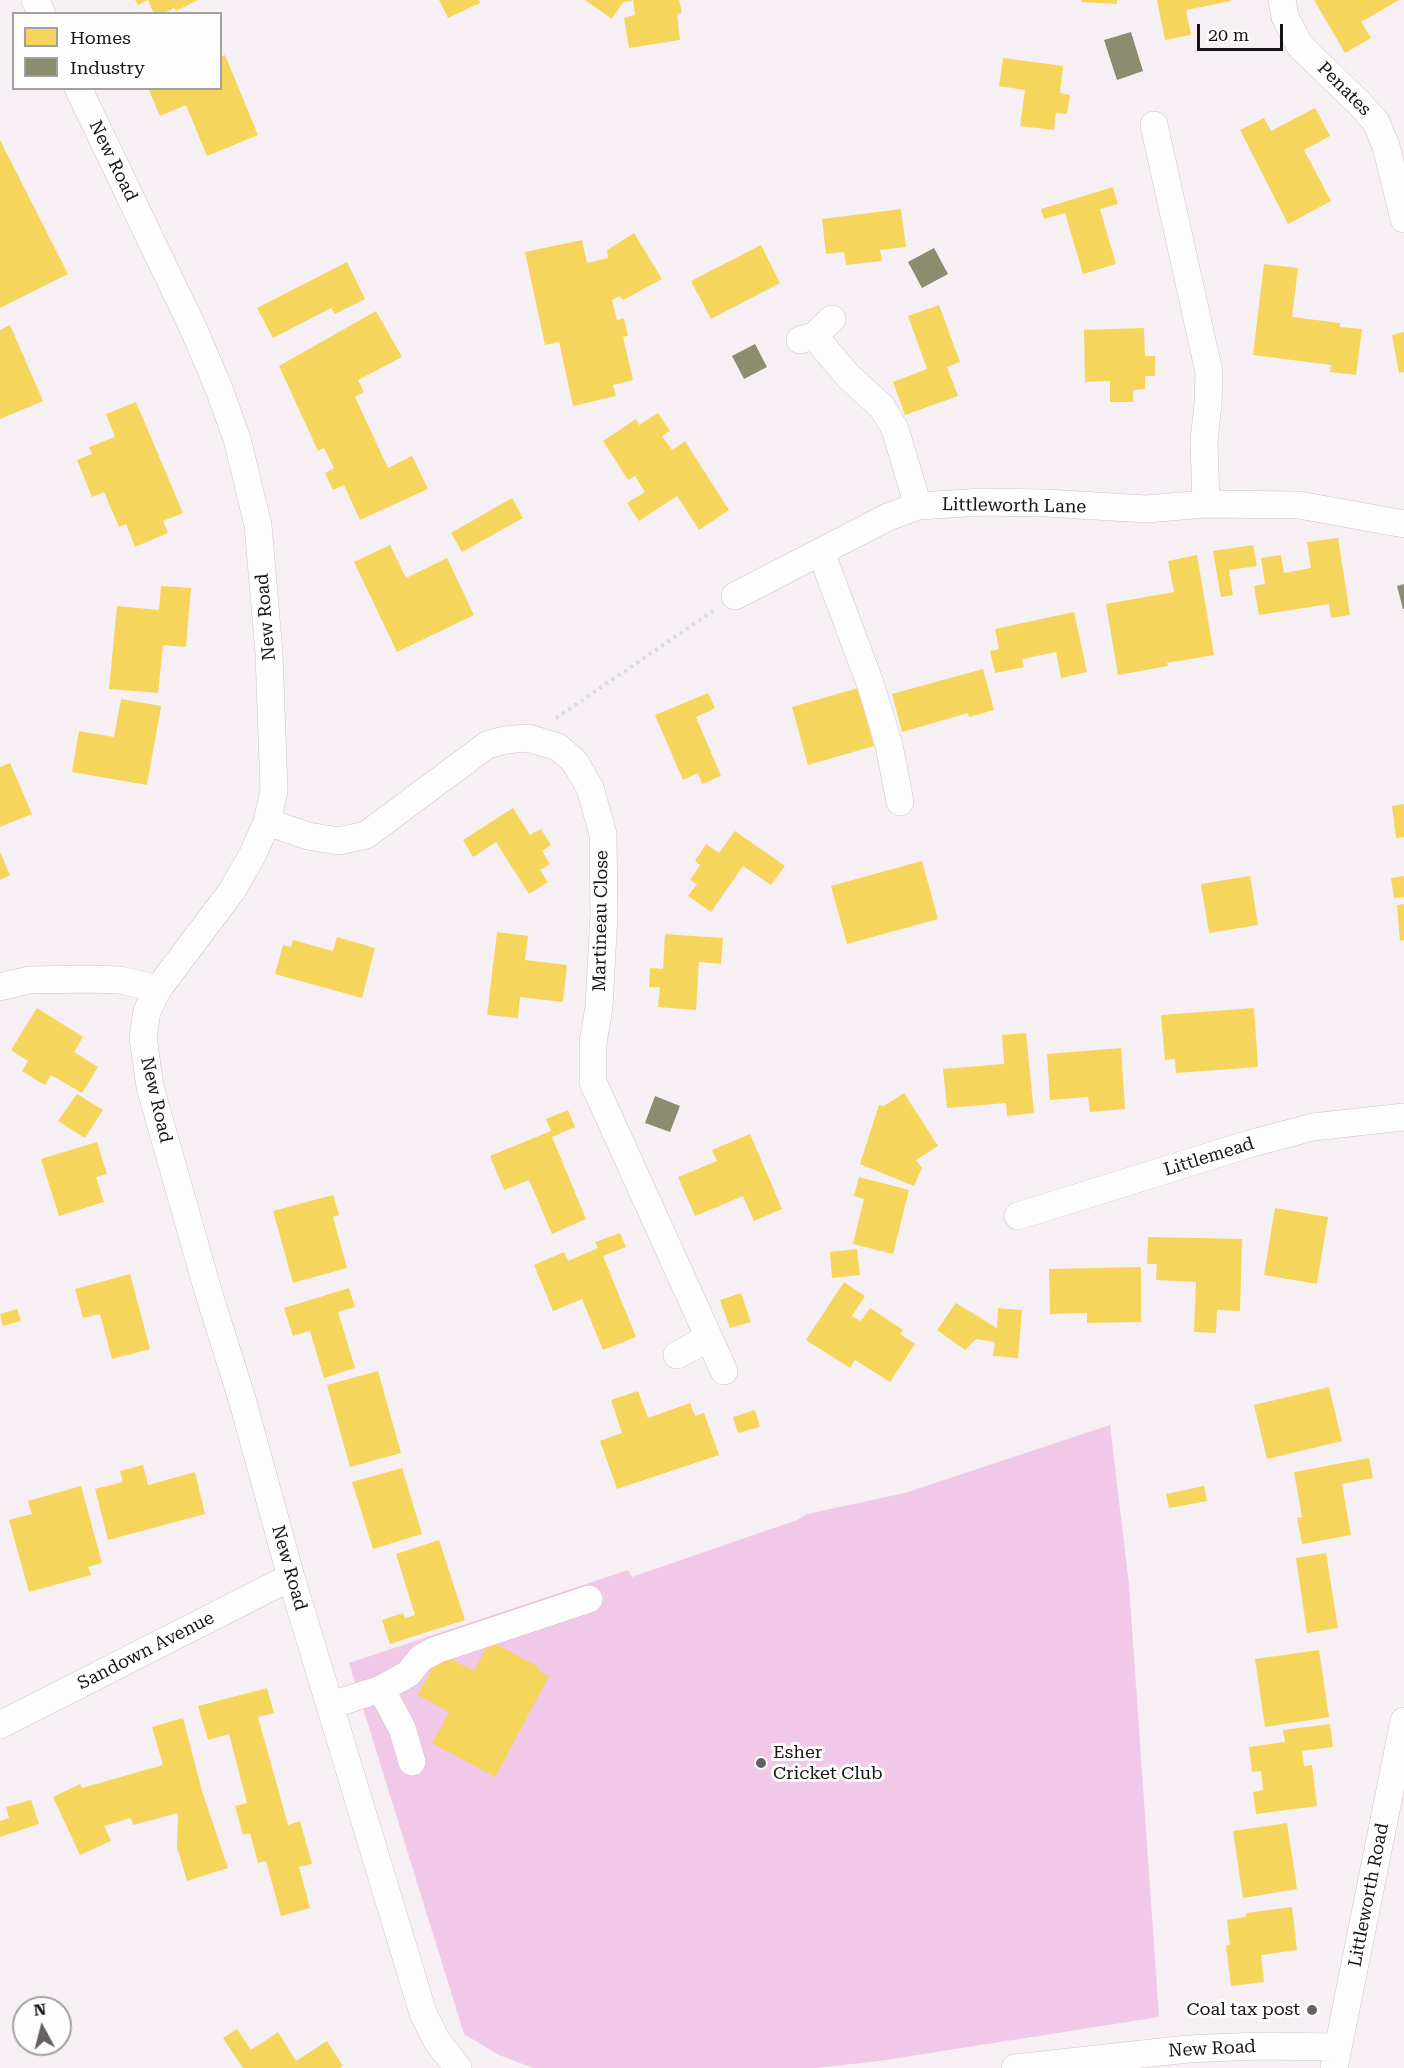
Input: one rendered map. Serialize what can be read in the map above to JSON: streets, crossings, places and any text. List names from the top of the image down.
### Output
{
  "streets": {
    "street": [
      "Penates",
      "New Road",
      "Littleworth Lane",
      "Martineau Close",
      "Littlemead",
      "Sandown Avenue",
      "Littleworth Road"
    ]
  },
  "crossings": [
    ["New Road", "Martineau Close"],
    ["New Road", "Sandown Avenue"],
    ["New Road", "Littleworth Road"]
  ],
  "places": ["Esher Cricket Club", "Coal tax post"],
  "legend": ["Homes", "Industry"],
  "scale_bar": "20 m",
  "north": "top"
}
